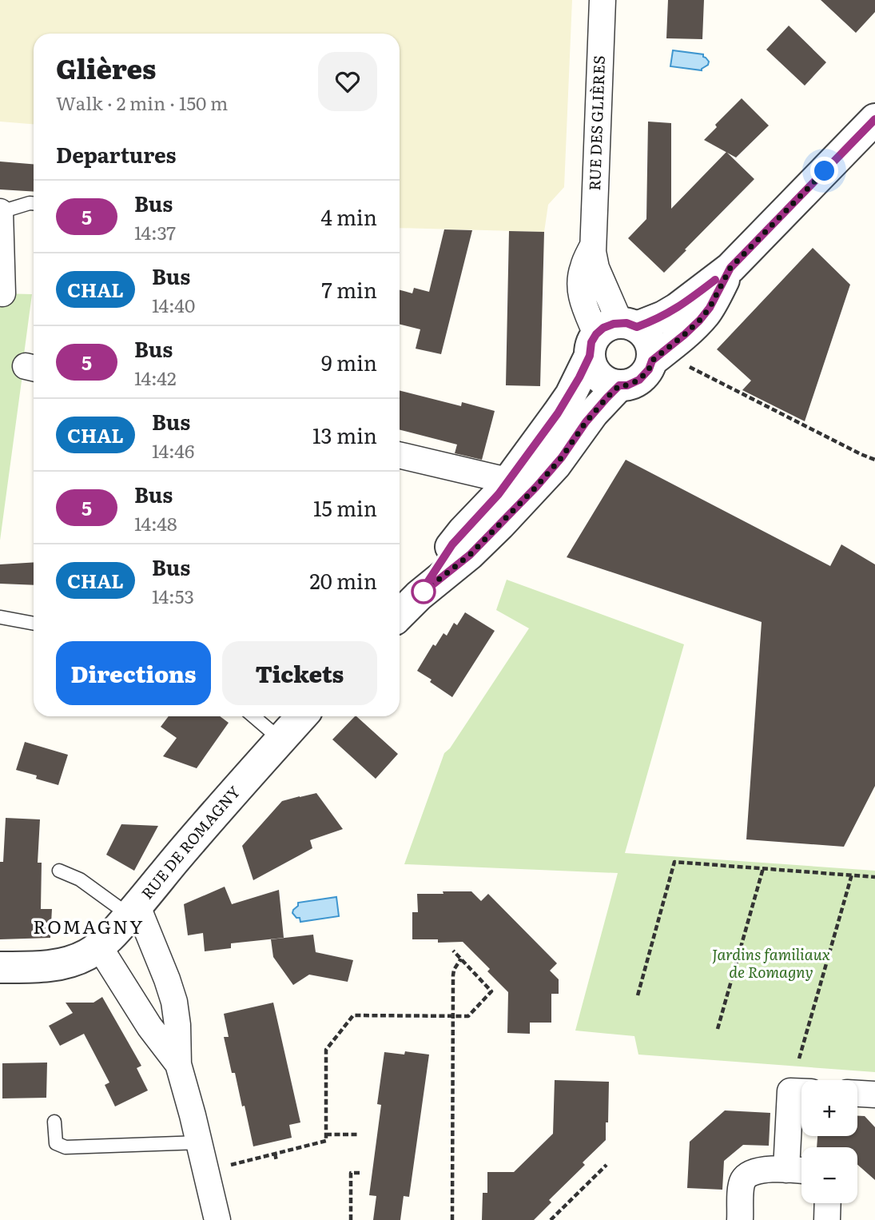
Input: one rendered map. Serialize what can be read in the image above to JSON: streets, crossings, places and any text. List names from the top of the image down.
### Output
{
  "streets": {
    "street": ["RUE DES GLIÈRES", "RUE DE ROMAGNY"]
  },
  "districts": ["ROMAGNY"],
  "parks": ["Jardins familiaux de Romagny"],
  "lines": ["bus line 5"],
  "page": {
    "heading": [
      ["Glières", "Walk · 2 min · 150 m"],
      "Departures"
    ],
    "list": [
      {
        "mark": "5",
        "name": "Bus",
        "note": "14:37",
        "value": "4 min"
      },
      {
        "mark": "CHAL",
        "name": "Bus",
        "note": "14:40",
        "value": "7 min"
      },
      {
        "mark": "5",
        "name": "Bus",
        "note": "14:42",
        "value": "9 min"
      },
      {
        "mark": "CHAL",
        "name": "Bus",
        "note": "14:46",
        "value": "13 min"
      },
      {
        "mark": "5",
        "name": "Bus",
        "note": "14:48",
        "value": "15 min"
      },
      {
        "mark": "CHAL",
        "name": "Bus",
        "note": "14:53",
        "value": "20 min"
      }
    ],
    "buttons": ["Directions", "Tickets"],
    "map_buttons": ["+", "−"]
  }
}
